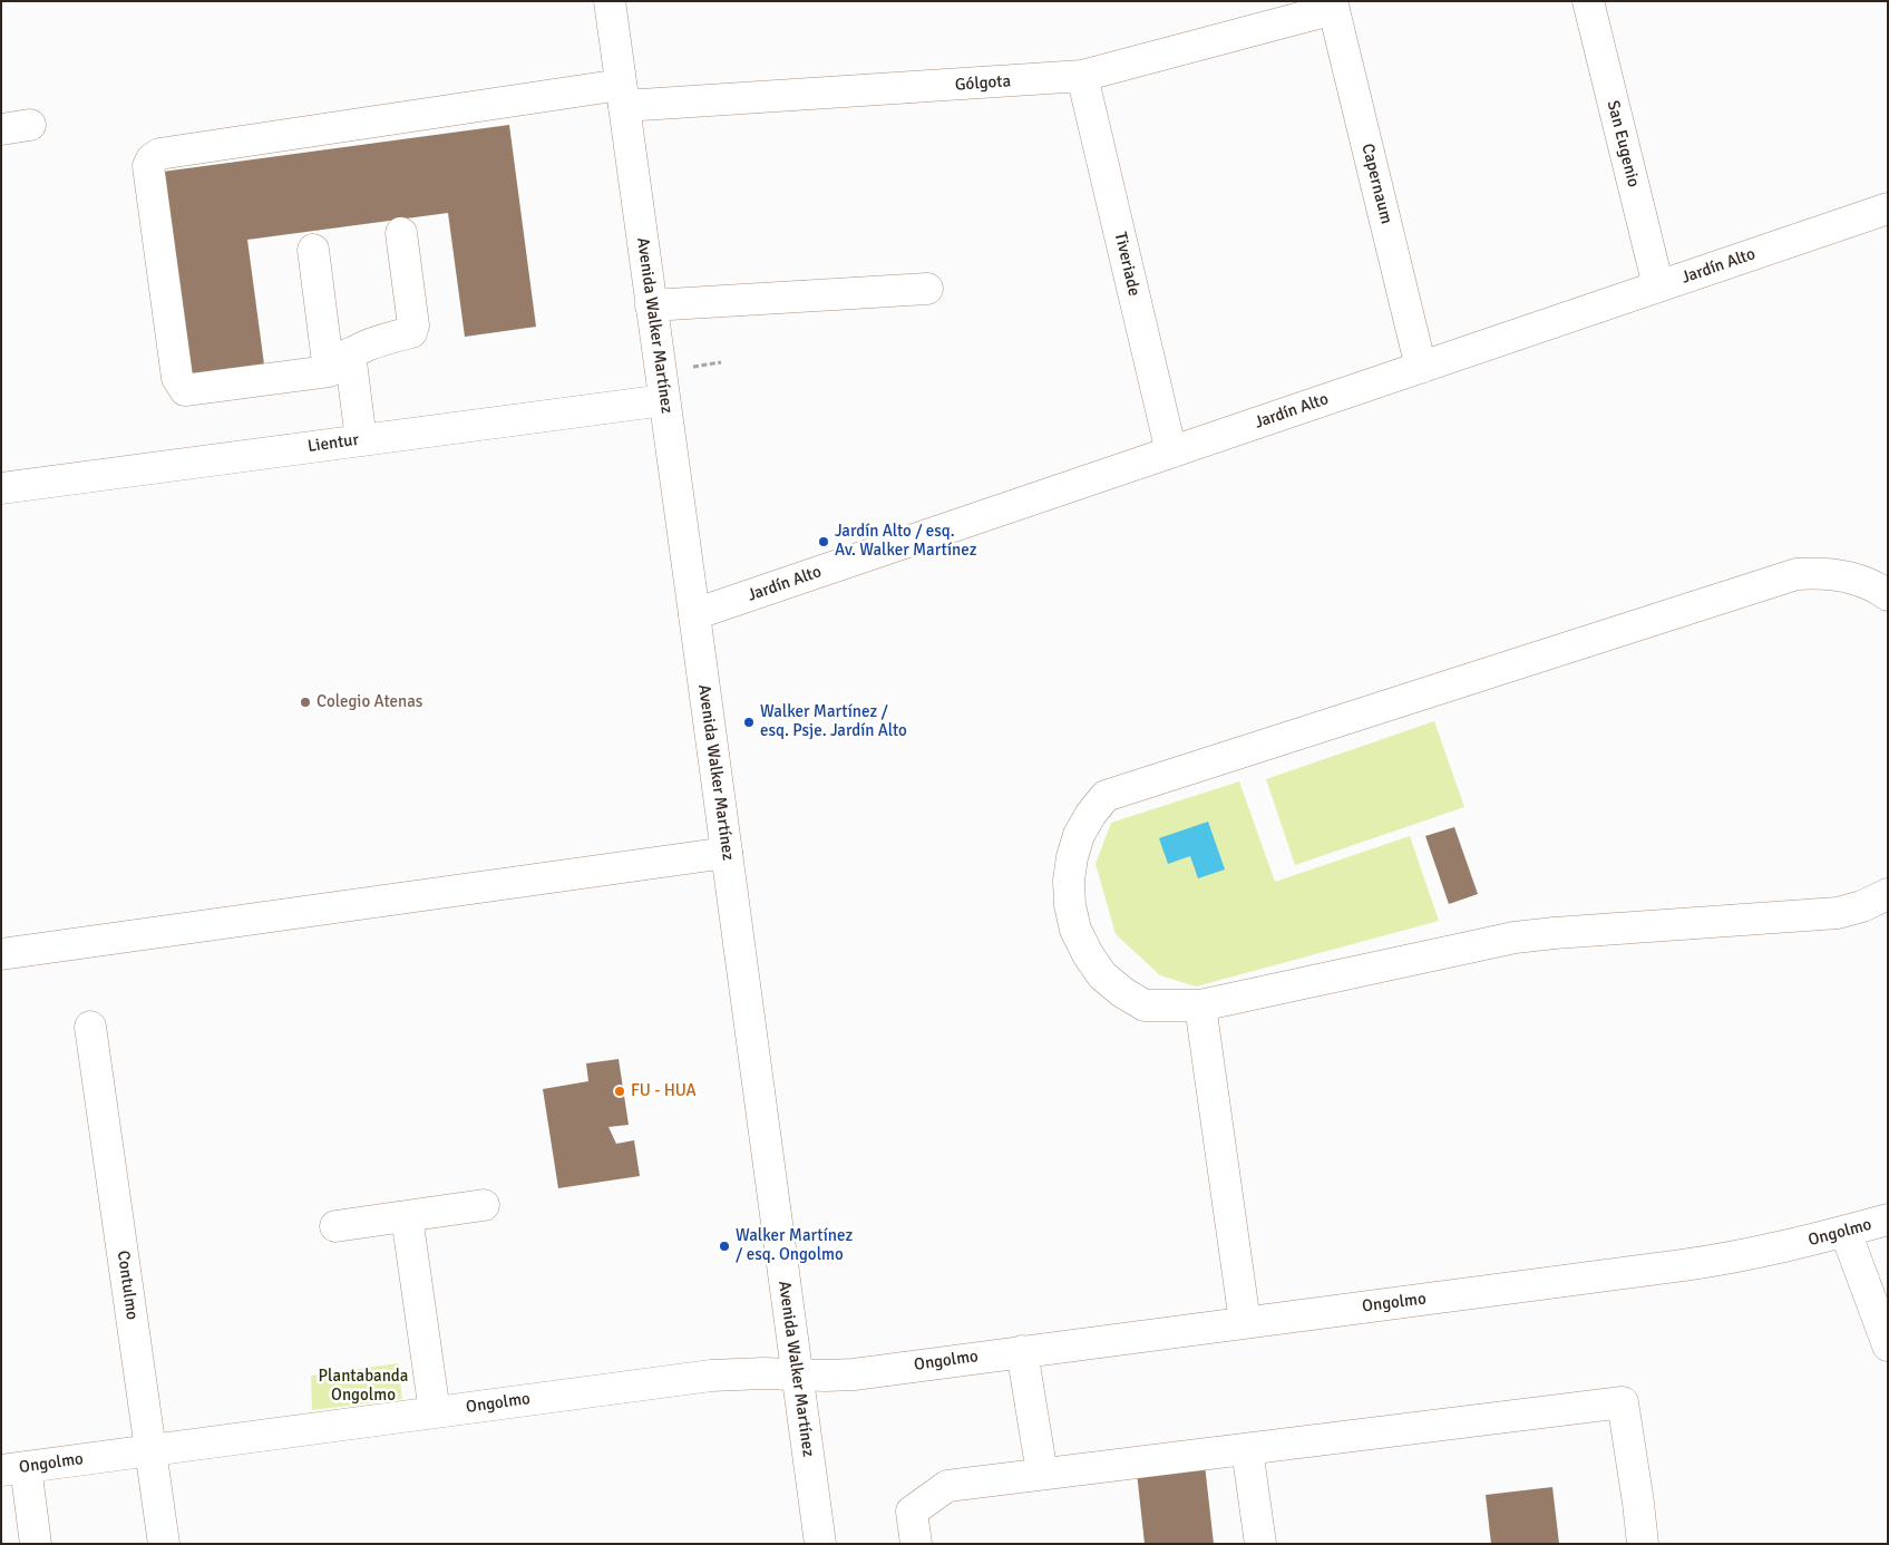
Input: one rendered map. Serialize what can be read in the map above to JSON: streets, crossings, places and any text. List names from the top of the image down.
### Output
{
  "streets": {
    "street": [
      "Gólgota",
      "San Eugenio",
      "Capernaum",
      "Tiveriade",
      "Jardín Alto",
      "Avenida Walker Martínez",
      "Lientur",
      "Ongolmo",
      "Contulmo"
    ]
  },
  "crossings": [
    ["Gólgota", "Capernaum"],
    ["Gólgota", "Tiveriade"],
    ["Gólgota", "Avenida Walker Martínez"],
    ["San Eugenio", "Jardín Alto"],
    ["Capernaum", "Jardín Alto"],
    ["Tiveriade", "Jardín Alto"],
    ["Jardín Alto", "Avenida Walker Martínez"],
    ["Avenida Walker Martínez", "Lientur"],
    ["Avenida Walker Martínez", "Ongolmo"],
    ["Ongolmo", "Contulmo"]
  ],
  "parks": ["Plantabanda Ongolmo"],
  "places": [
    "Jardín Alto / esq. Av. Walker Martínez",
    "Colegio Atenas",
    "Walker Martínez / esq. Psje. Jardín Alto",
    "FU - HUA",
    "Walker Martínez / esq. Ongolmo"
  ]
}
